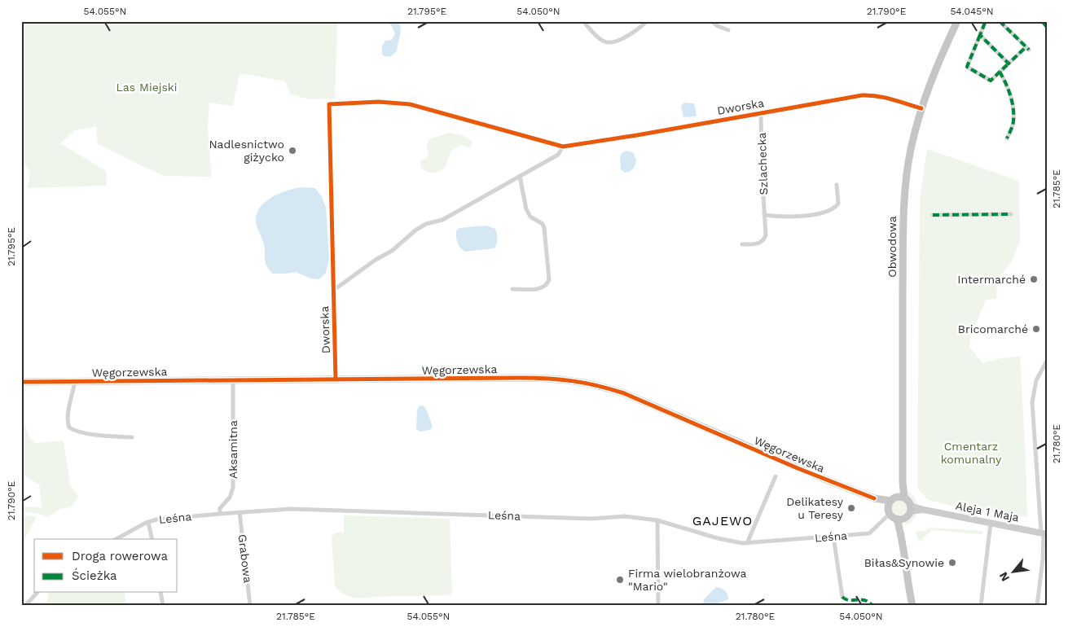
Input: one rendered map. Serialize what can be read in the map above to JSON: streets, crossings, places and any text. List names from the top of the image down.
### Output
{
  "streets": {
    "main road": ["Obwodowa", "Węgorzewska"],
    "street": [
      "Dworska",
      "Szlachecka",
      "Aksamitna",
      "Aleja 1 Maja",
      "Leśna",
      "Grabowa"
    ]
  },
  "crossings": [
    ["Dworska", "Szlachecka"],
    ["Dworska", "Obwodowa"],
    ["Dworska", "Węgorzewska"],
    ["Węgorzewska", "Aksamitna"],
    ["Węgorzewska", "Leśna"],
    ["Aksamitna", "Leśna"],
    ["Leśna", "Grabowa"]
  ],
  "districts": ["GAJEWO"],
  "parks": ["Las Miejski", "Cmentarz komunalny"],
  "places": [
    "Nadlesnictwo giżycko",
    "Intermarché",
    "Bricomarché",
    "Delikatesy u Teresy",
    "Biłas&Synowie",
    "Firma wielobranżowa \"Mario\""
  ],
  "legend": ["Droga rowerowa", "Ścieżka"],
  "north": "bottom left",
  "coordinates": [
    "54.055°N",
    "21.795°E",
    "54.050°N",
    "21.790°E",
    "54.045°N",
    "21.785°E",
    "21.780°E"
  ]
}
